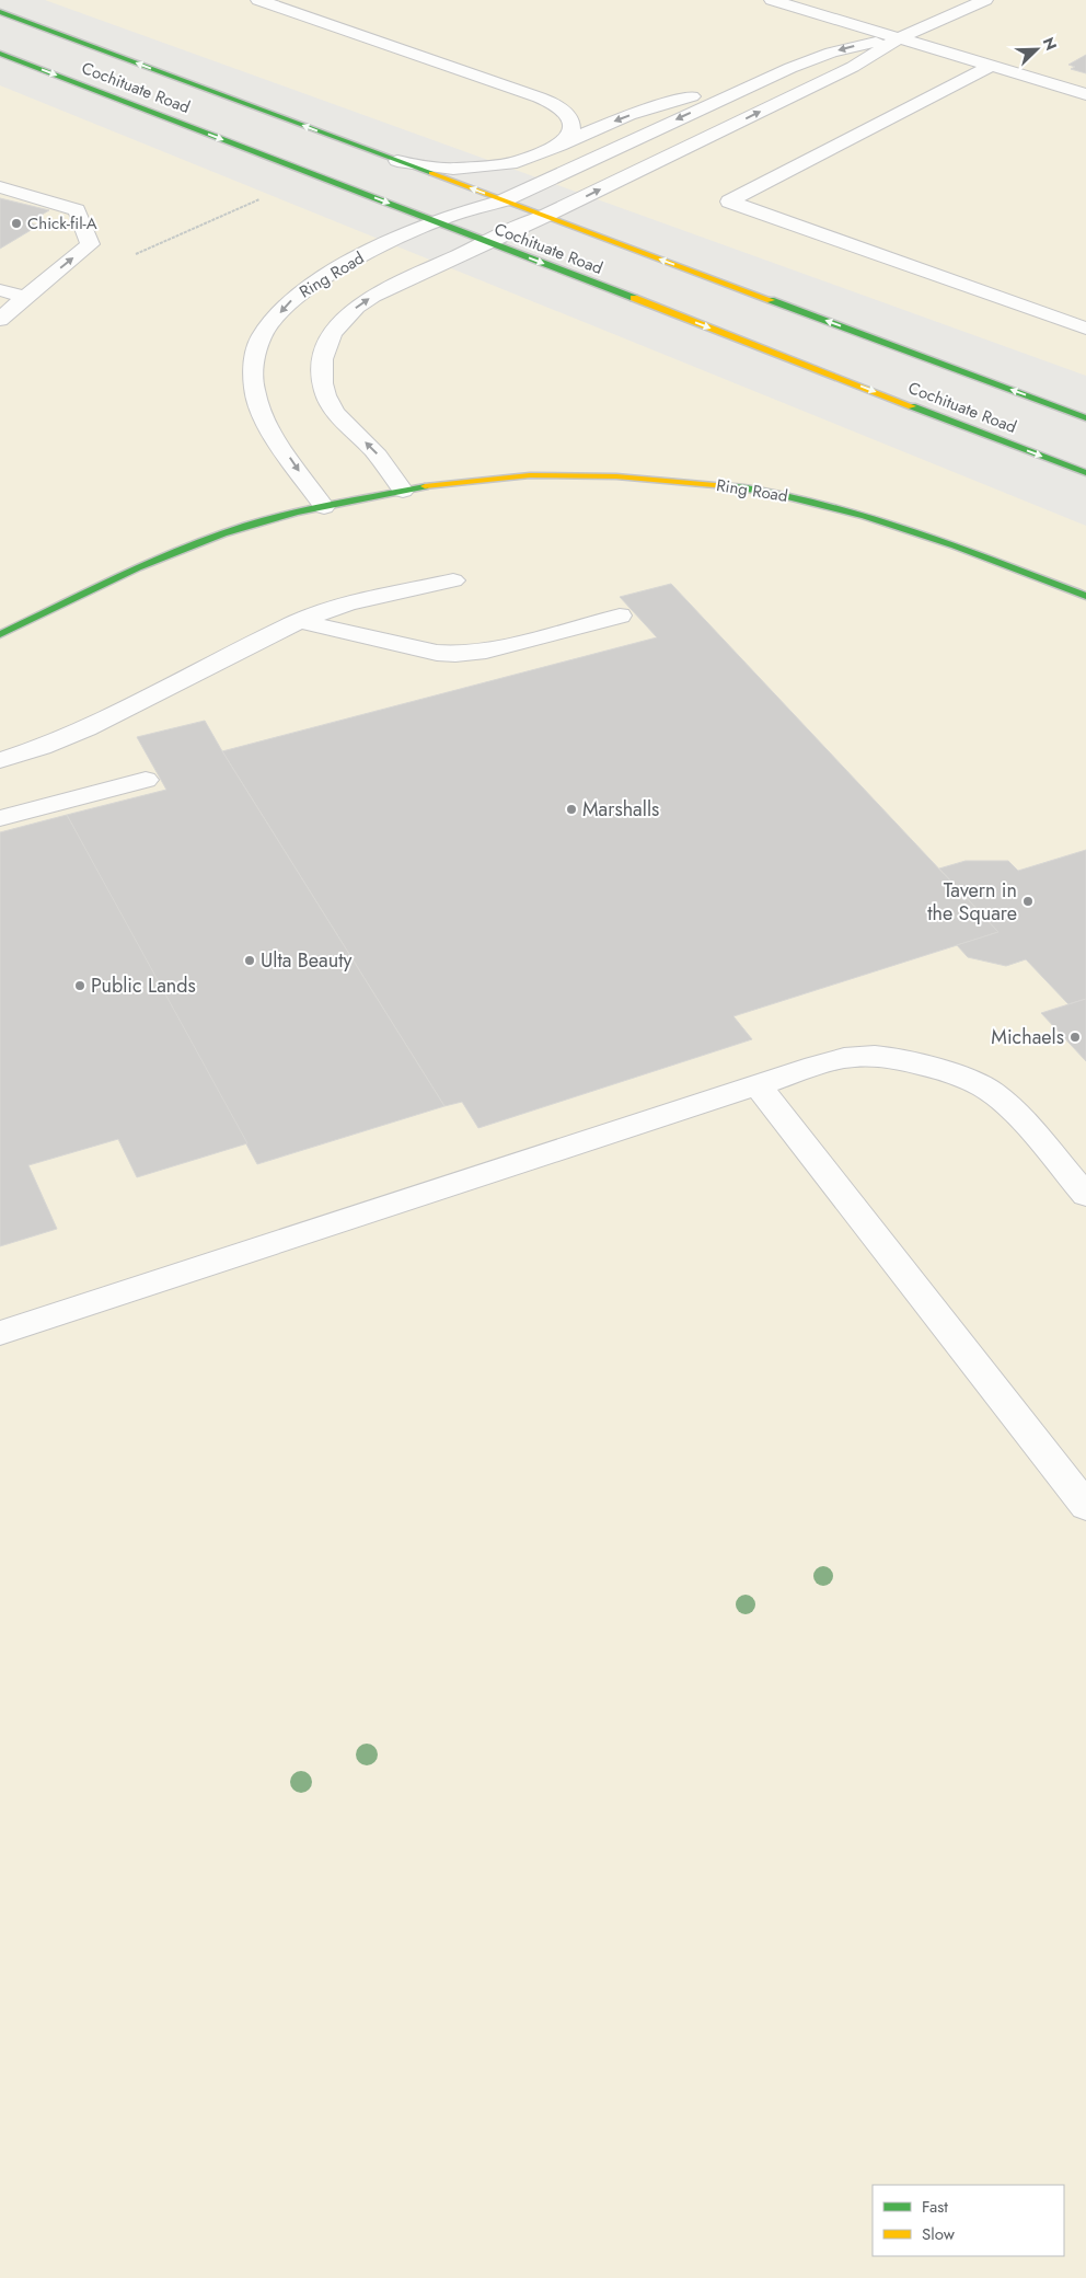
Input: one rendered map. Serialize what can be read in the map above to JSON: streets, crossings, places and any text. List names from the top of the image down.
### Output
{
  "streets": {
    "main road": ["Cochituate Road", "Ring Road"]
  },
  "crossings": [
    ["Cochituate Road", "Ring Road"]
  ],
  "places": [
    "Chick-fil-A",
    "Marshalls",
    "Tavern in the Square",
    "Ulta Beauty",
    "Public Lands",
    "Michaels"
  ],
  "legend": ["Fast", "Slow"],
  "north": "top right"
}
